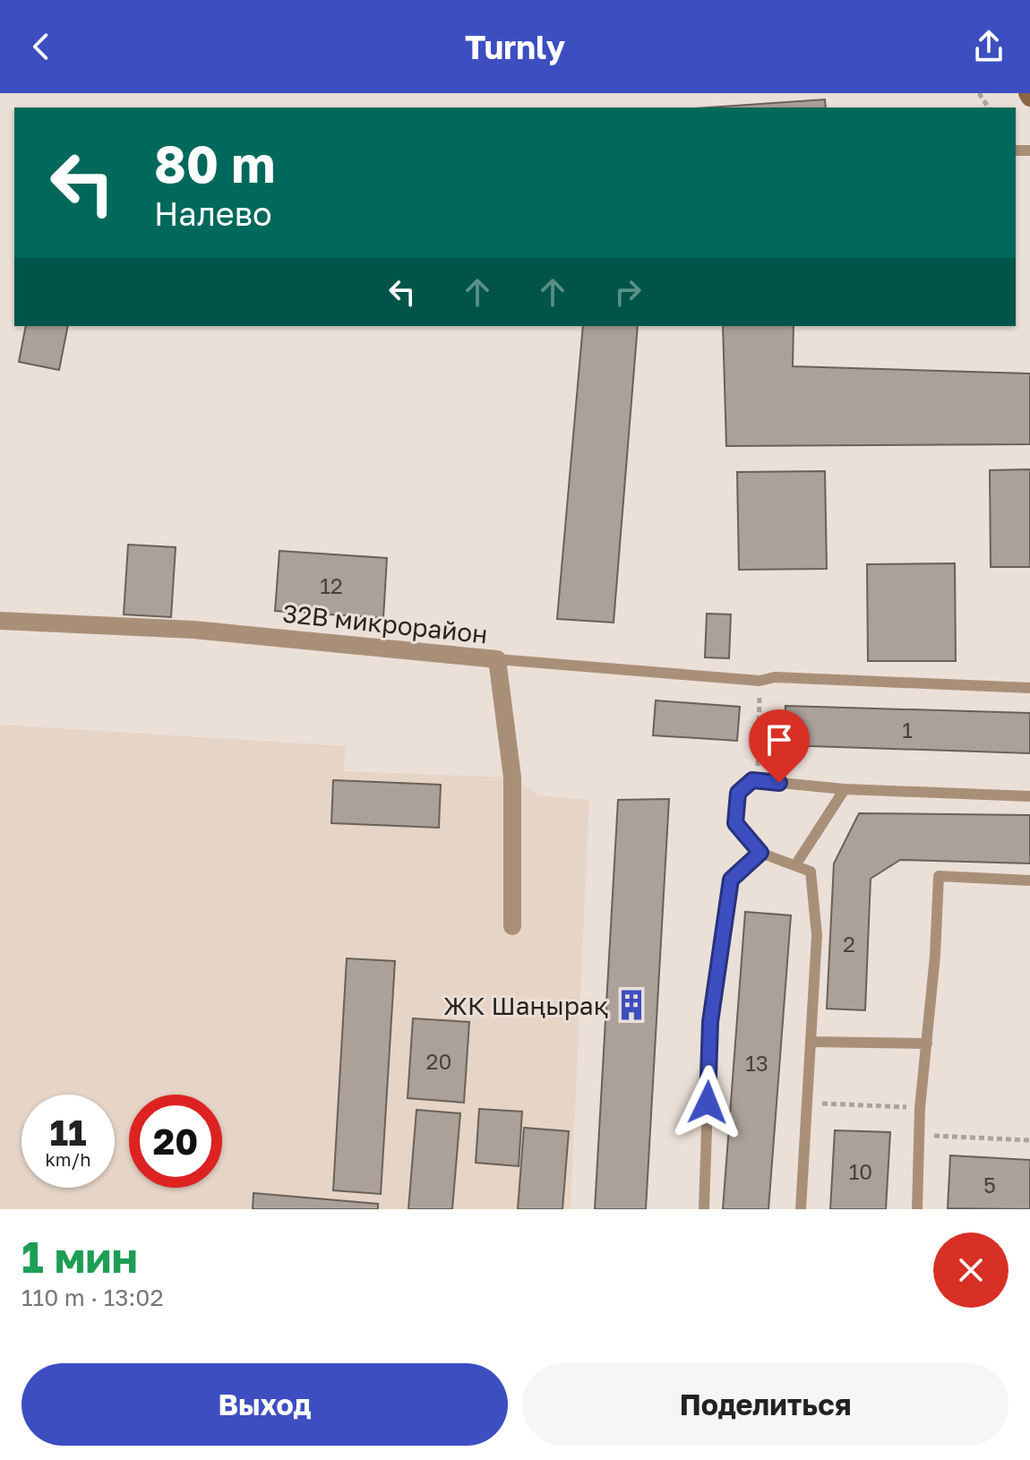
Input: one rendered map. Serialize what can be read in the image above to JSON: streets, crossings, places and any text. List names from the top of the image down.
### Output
{
  "streets": {
    "street": ["32В микрорайон"]
  },
  "places": {
    "building": ["ЖК Шаңырақ"]
  },
  "house_numbers": [
    "12",
    "1",
    "2",
    "20",
    "13",
    "10",
    "5"
  ],
  "page": {
    "header": "Turnly",
    "turn": ["80 m", "Налево"],
    "speed": "11 km/h",
    "limit": "20",
    "heading": ["1 мин", "110 m · 13:02"],
    "buttons": ["Выход", "Поделиться"]
  }
}
